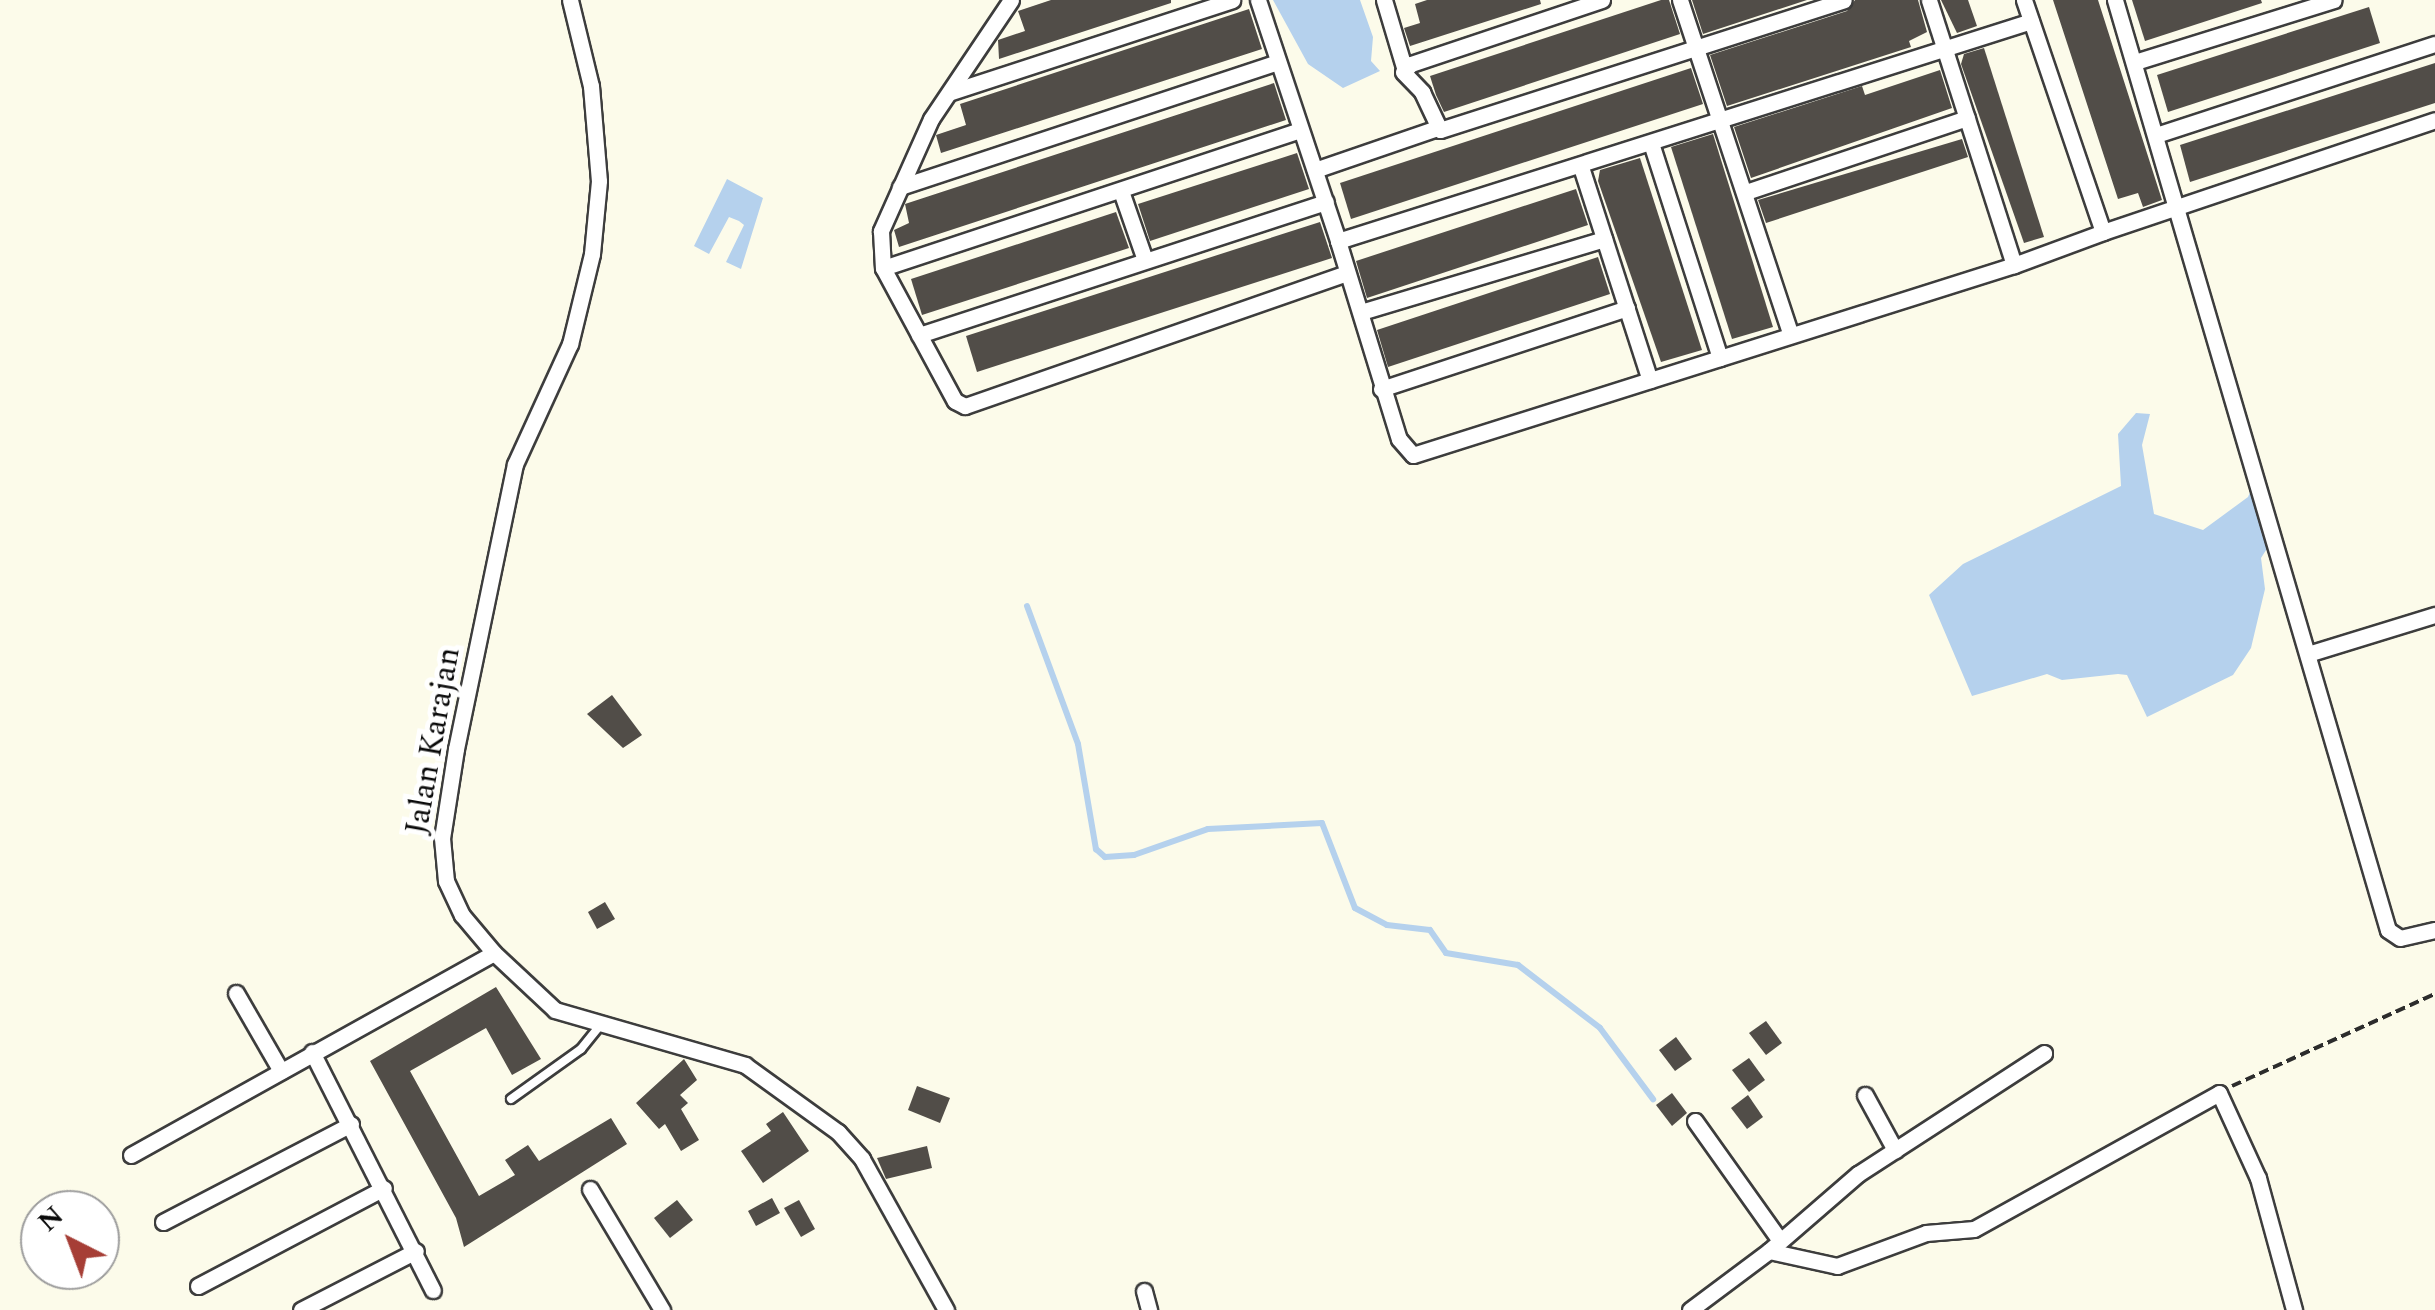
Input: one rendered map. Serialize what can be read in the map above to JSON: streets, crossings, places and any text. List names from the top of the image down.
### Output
{
  "streets": {
    "street": ["Jalan Karajan"]
  },
  "north": "top left"
}
